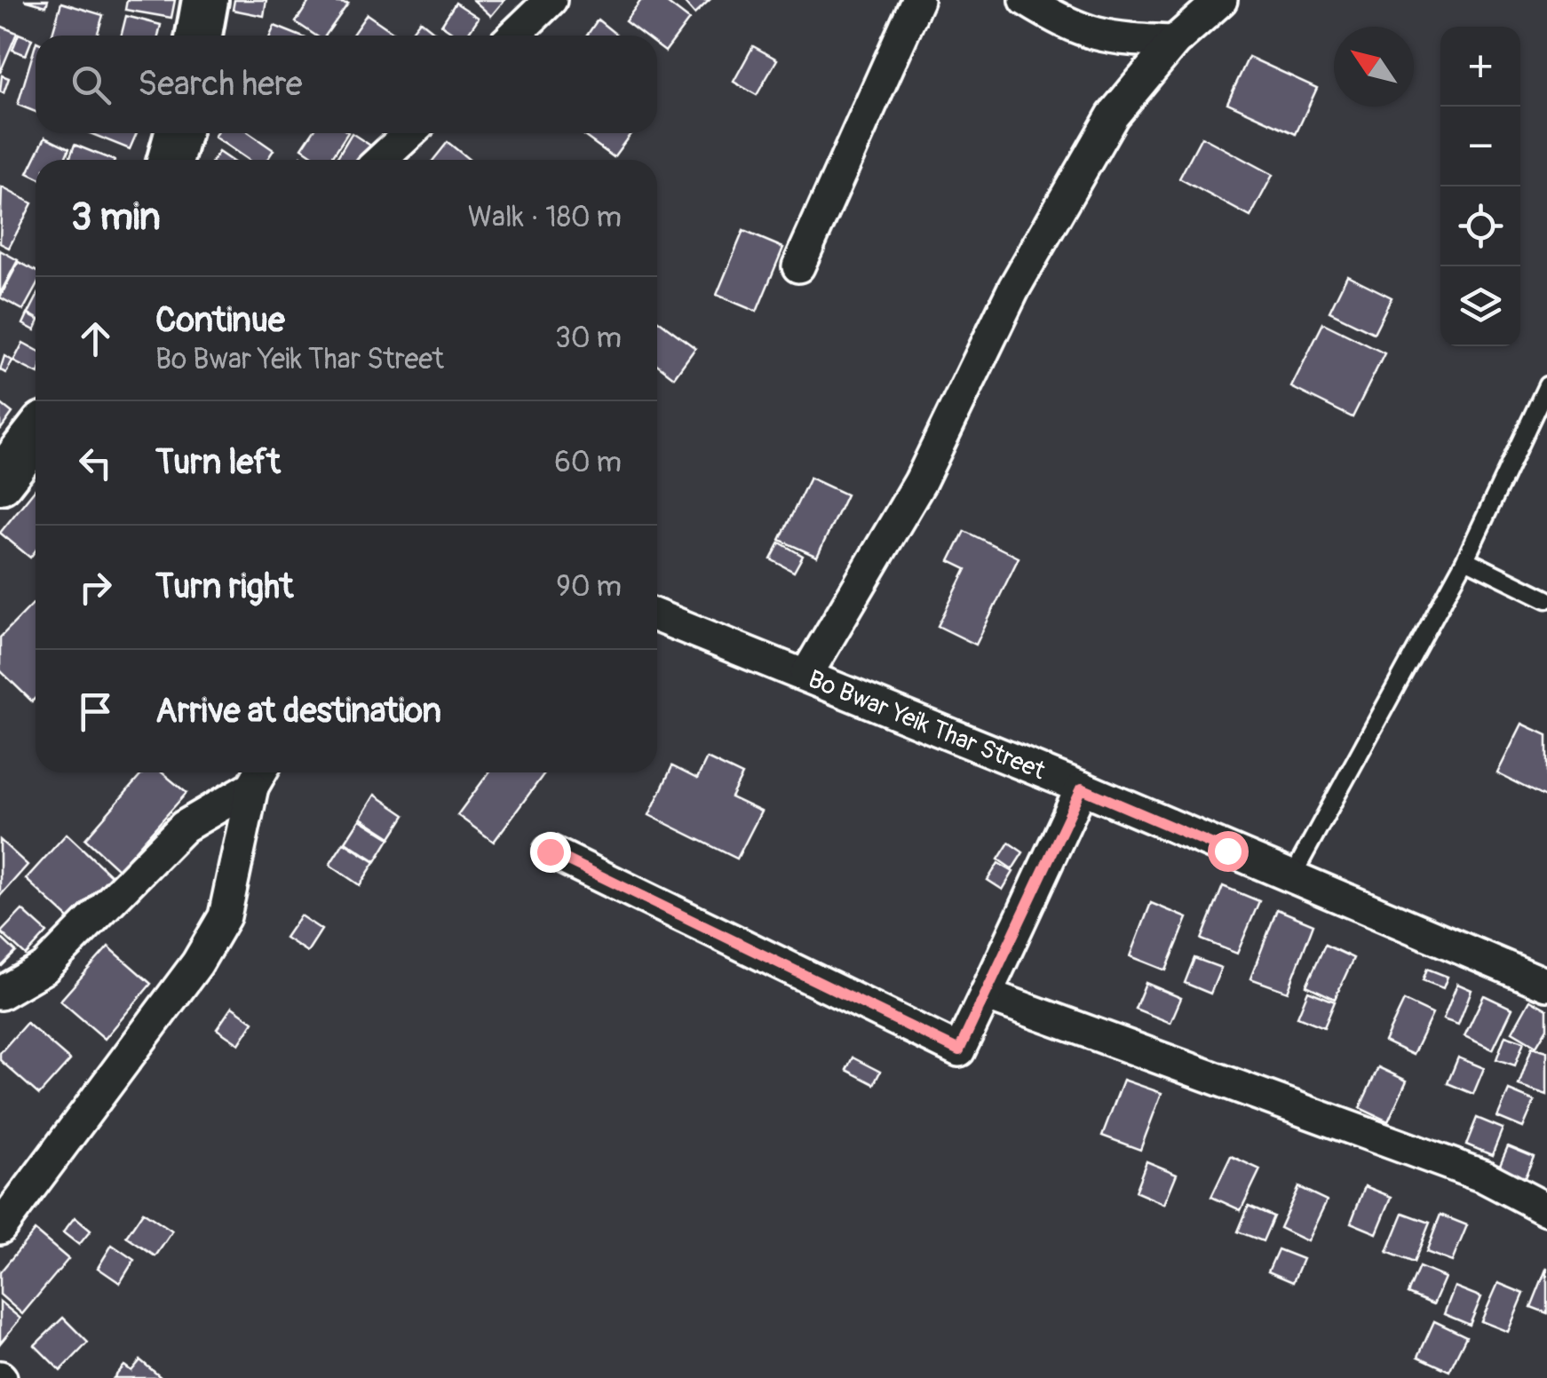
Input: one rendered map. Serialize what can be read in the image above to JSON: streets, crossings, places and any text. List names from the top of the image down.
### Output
{
  "streets": {
    "street": ["Bo Bwar Yeik Thar Street"]
  },
  "north": "top left",
  "page": {
    "map_buttons": ["+", "−"],
    "search": "Search here",
    "heading": ["3 min", "Walk · 180 m"],
    "list": [
      ["Continue", "Bo Bwar Yeik Thar Street", "30 m"],
      ["Turn left", "60 m"],
      ["Turn right", "90 m"],
      "Arrive at destination"
    ]
  }
}
